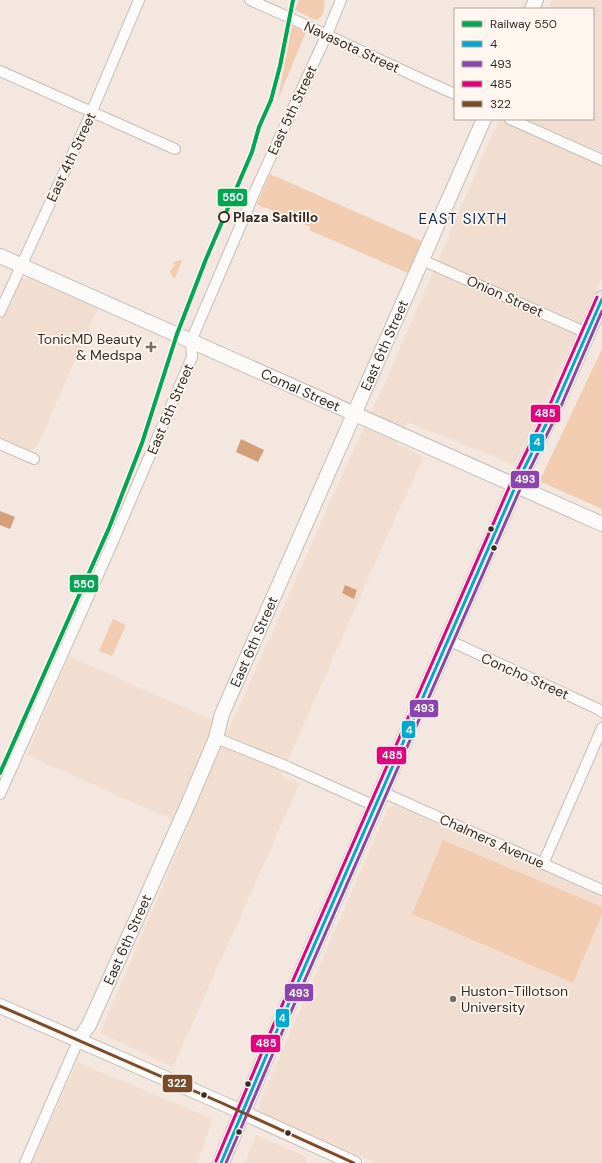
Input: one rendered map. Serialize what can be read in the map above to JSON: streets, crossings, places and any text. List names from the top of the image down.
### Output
{
  "streets": {
    "street": [
      "Navasota Street",
      "East 5th Street",
      "East 4th Street",
      "Onion Street",
      "East 6th Street",
      "Comal Street",
      "Concho Street",
      "Chalmers Avenue"
    ]
  },
  "crossings": [
    ["Navasota Street", "East 5th Street"],
    ["East 5th Street", "Comal Street"],
    ["East 4th Street", "Comal Street"],
    ["Onion Street", "East 6th Street"],
    ["East 6th Street", "Comal Street"],
    ["East 6th Street", "Chalmers Avenue"]
  ],
  "districts": ["EAST SIXTH"],
  "places": {
    "other": ["Plaza Saltillo", "Huston-Tillotson University"],
    "health": ["TonicMD Beauty & Medspa"]
  },
  "lines": [
    "rail line 550",
    "transit line 485",
    "transit line 4",
    "transit line 493",
    "transit line 322"
  ],
  "legend": [
    "Railway 550",
    "4",
    "493",
    "485",
    "322"
  ]
}
